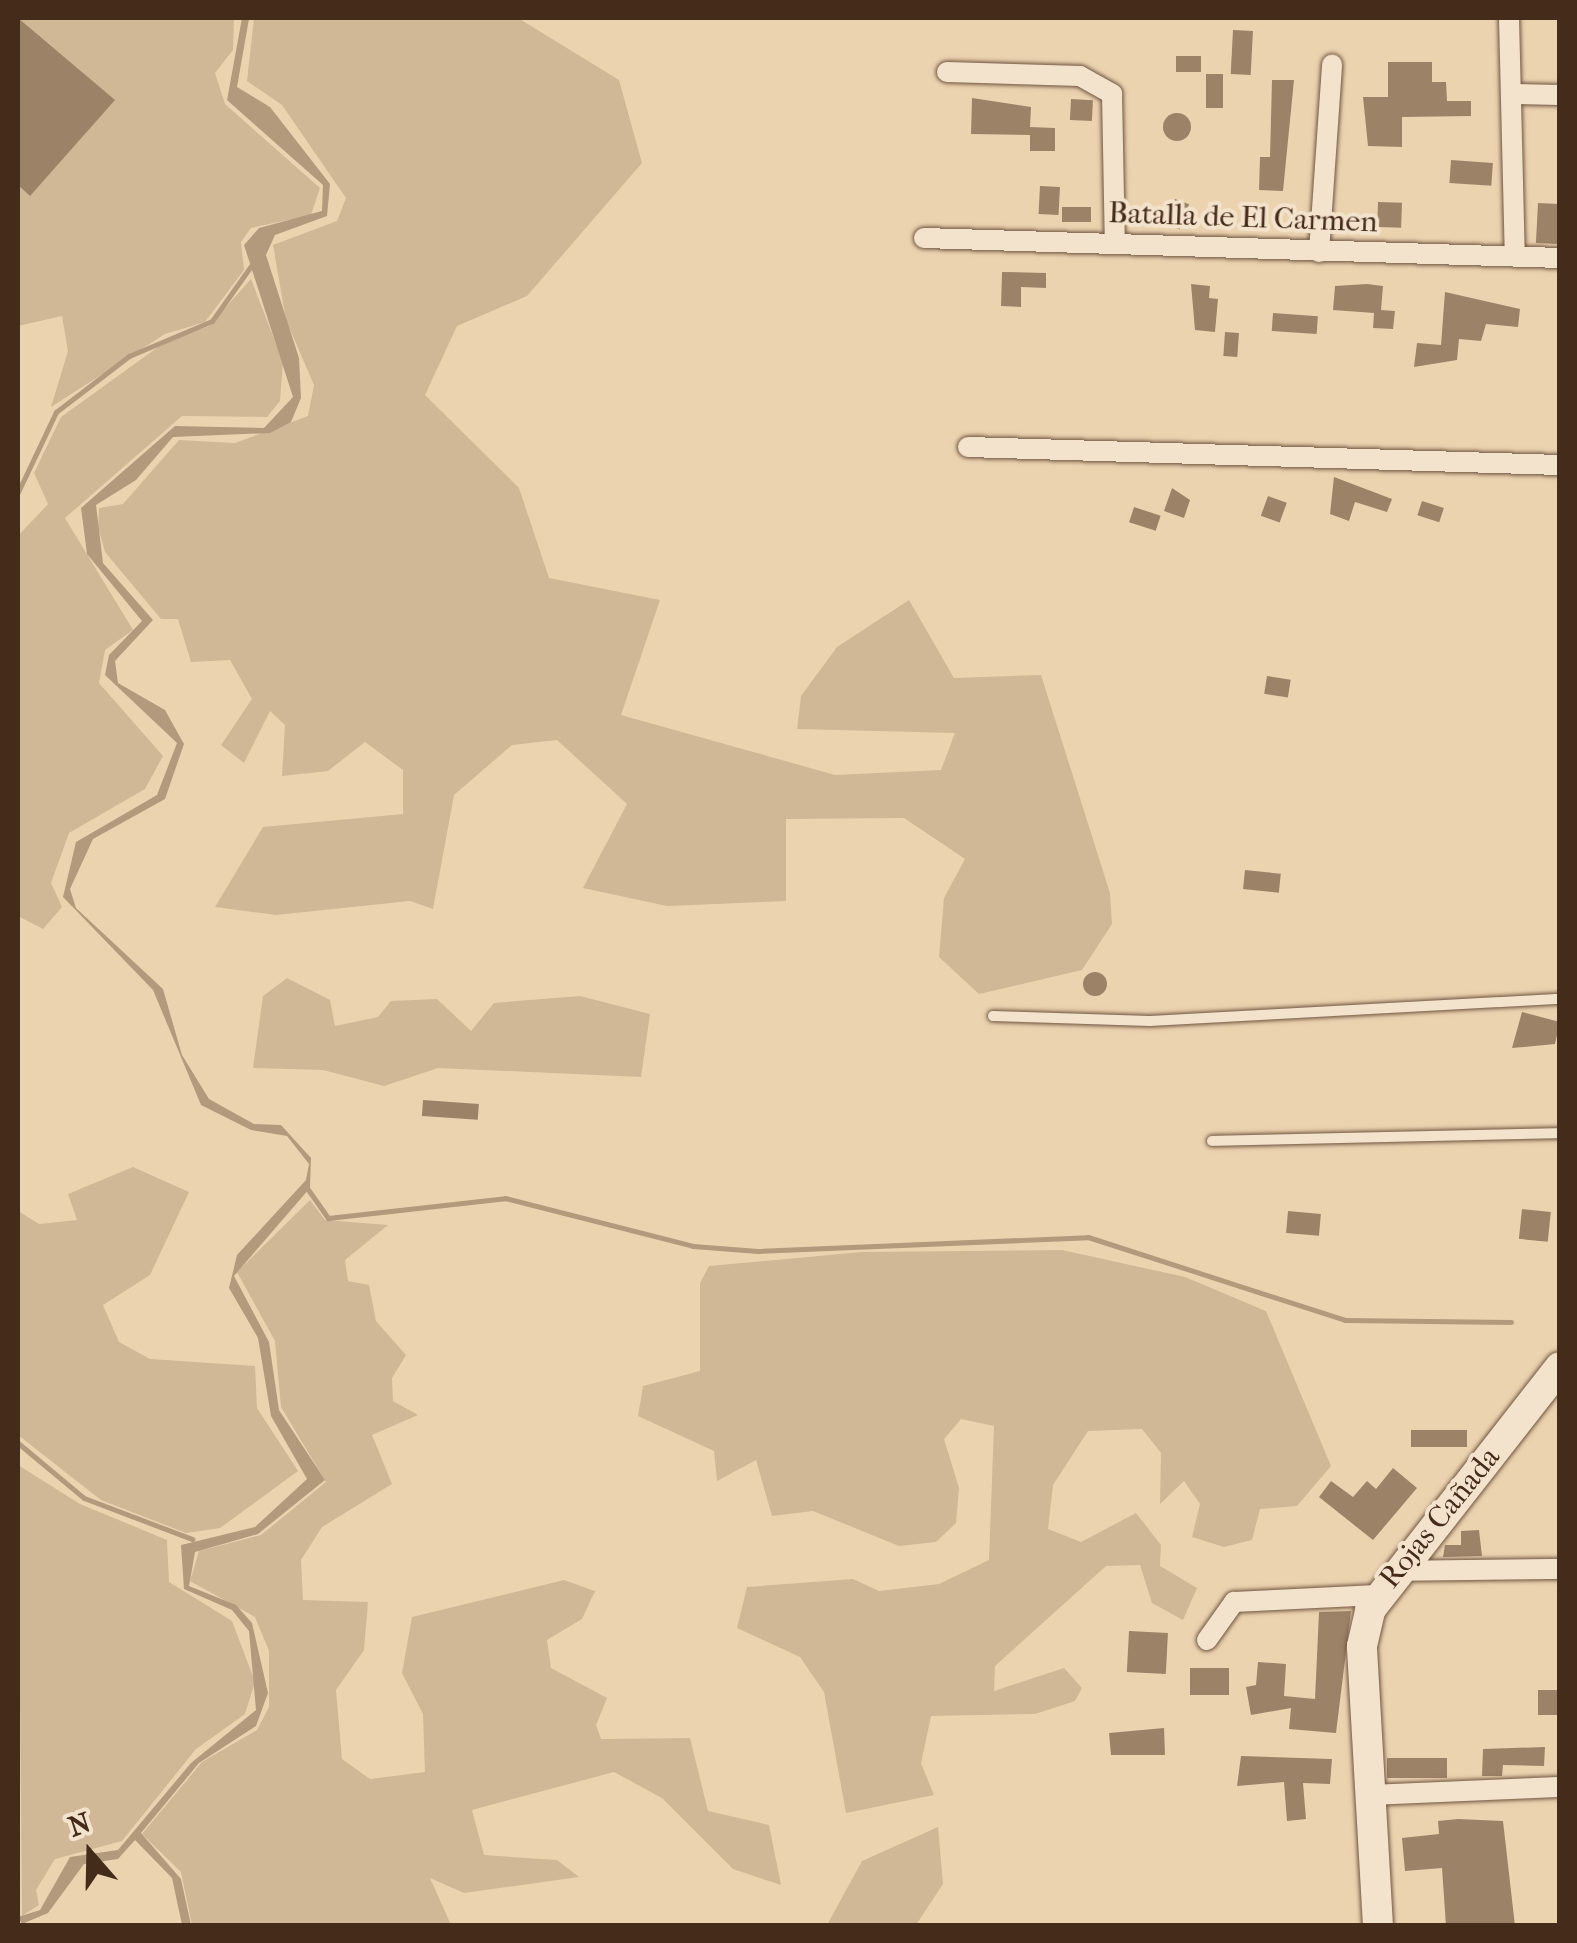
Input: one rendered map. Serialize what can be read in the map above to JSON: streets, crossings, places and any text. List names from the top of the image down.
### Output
{
  "streets": {
    "main road": ["Rojas Cañada"],
    "street": ["Batalla de El Carmen"]
  },
  "north": "top"
}
